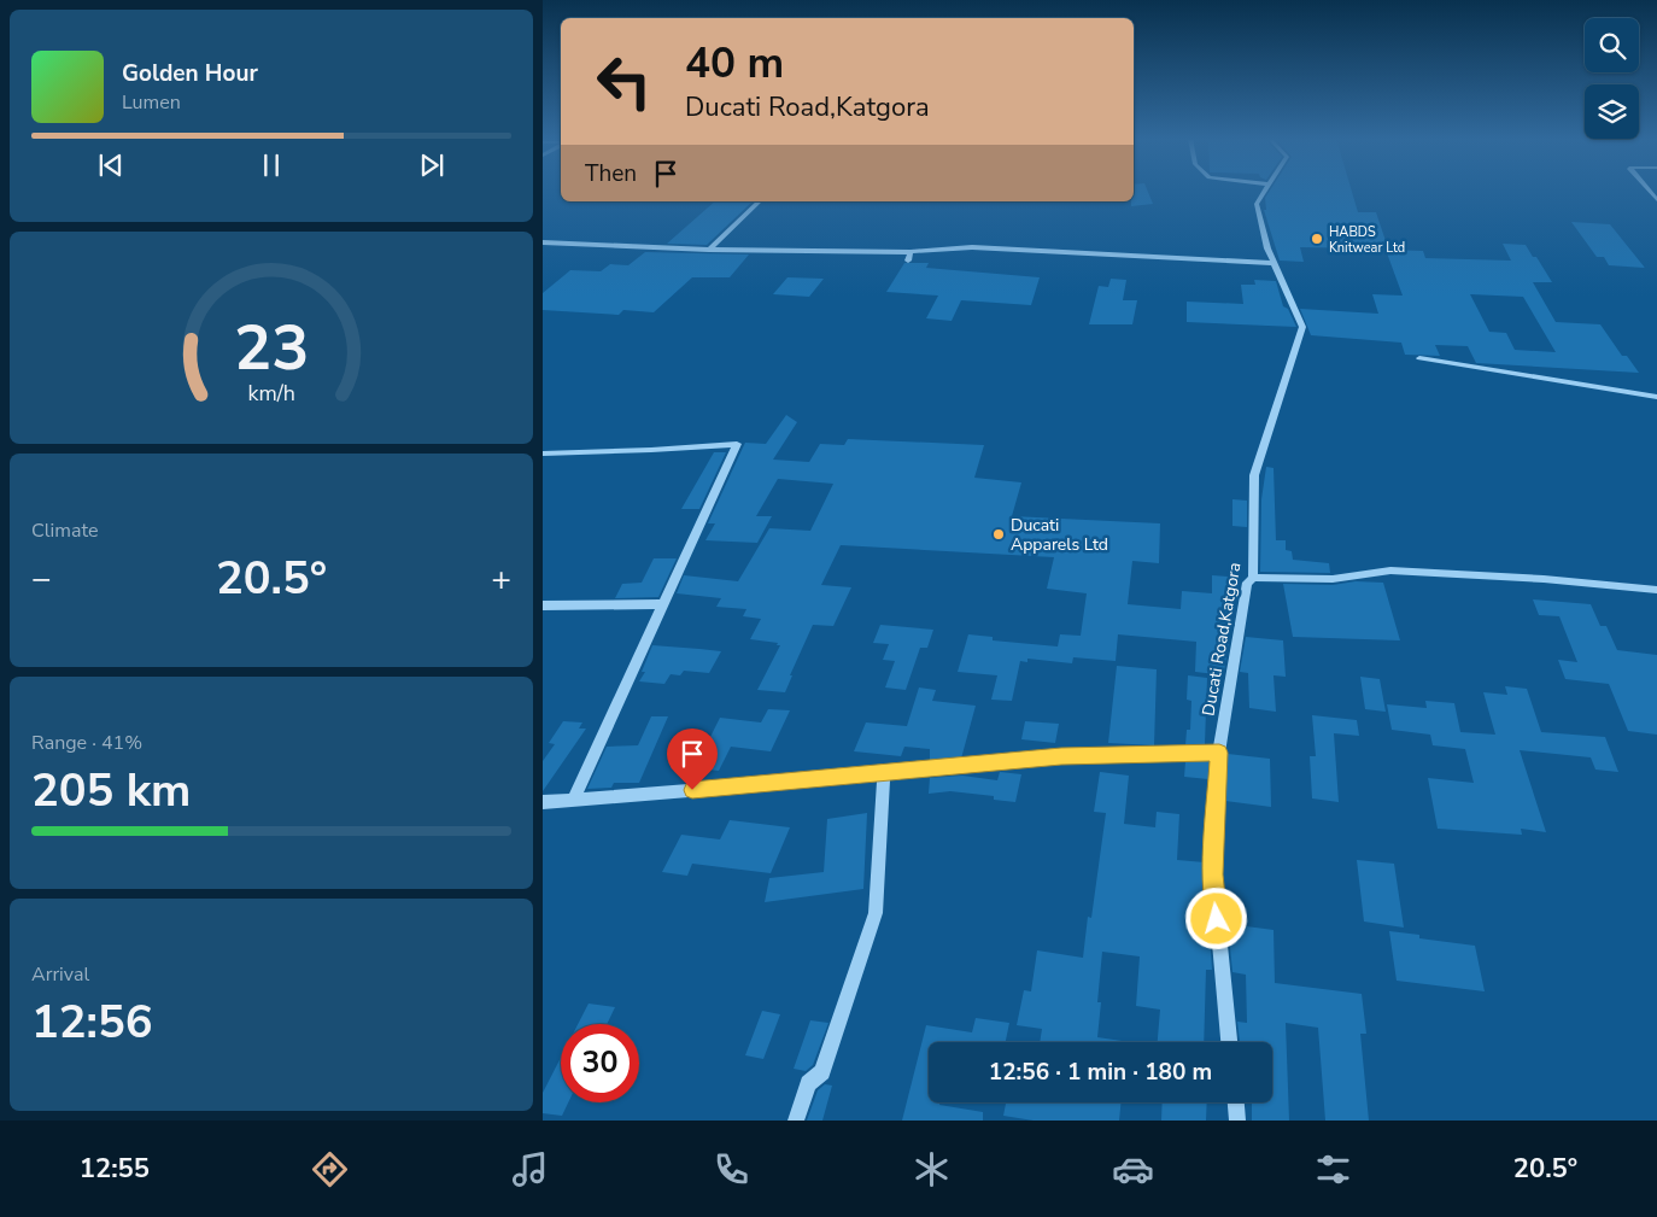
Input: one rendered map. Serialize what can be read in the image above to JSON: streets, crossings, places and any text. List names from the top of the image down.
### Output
{
  "streets": {
    "street": ["Ducati Road,Katgora"]
  },
  "places": ["HABDS Knitwear Ltd", "Ducati Apparels Ltd"],
  "page": {
    "turn": ["40 m", "Ducati Road,Katgora"],
    "song": ["Golden Hour", "Lumen"],
    "then": "Then",
    "tile": [
      "Climate",
      ["Range · 41%", "205 km"],
      ["Arrival", "12:56"]
    ],
    "heat": ["−", "20.5°", "+"],
    "limit": "30",
    "trip": "12:56 · 1 min · 180 m",
    "tabs": ["12:55", "20.5°"],
    "gauge": ["23", "km/h"]
  }
}
